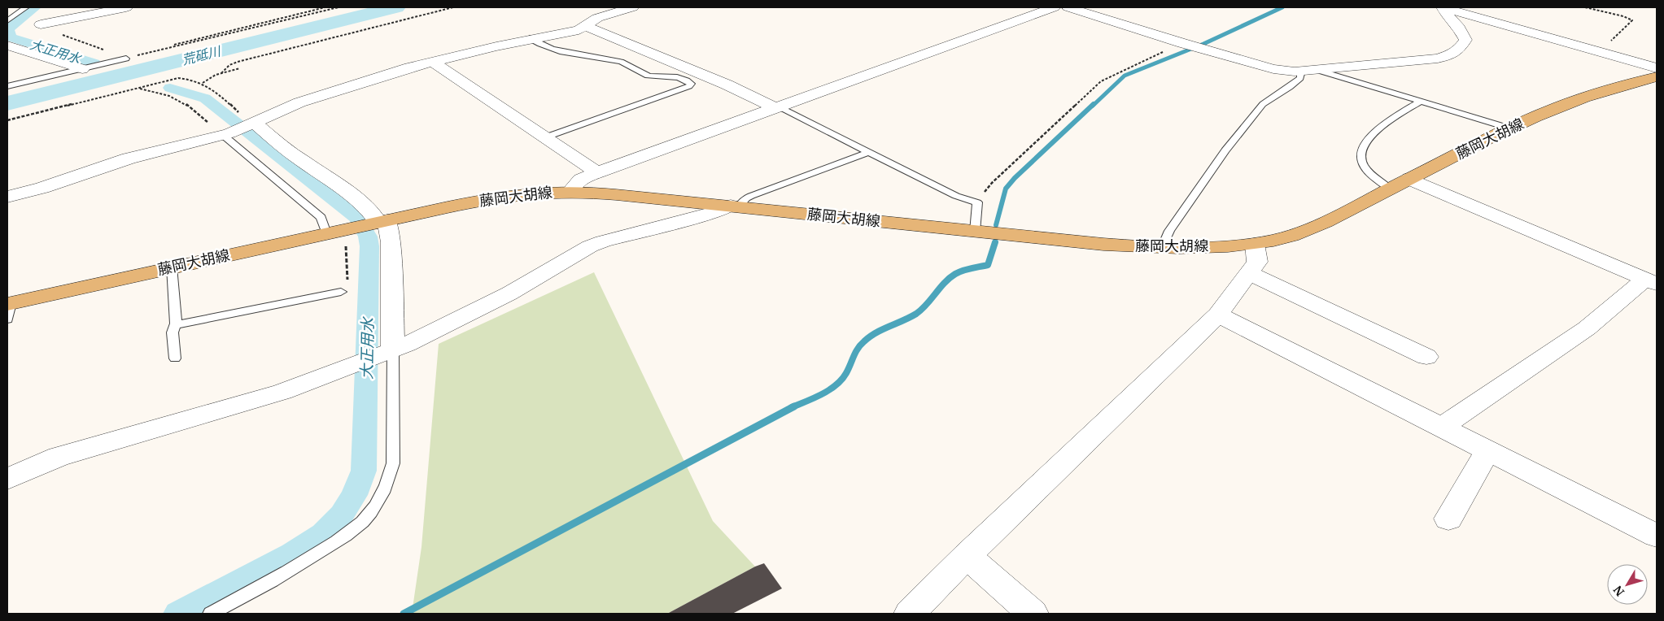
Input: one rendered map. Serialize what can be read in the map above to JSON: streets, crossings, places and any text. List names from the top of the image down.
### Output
{
  "streets": {
    "main road": ["藤岡大胡線"]
  },
  "water": ["大正用水", "荒砥川"],
  "north": "bottom left"
}
